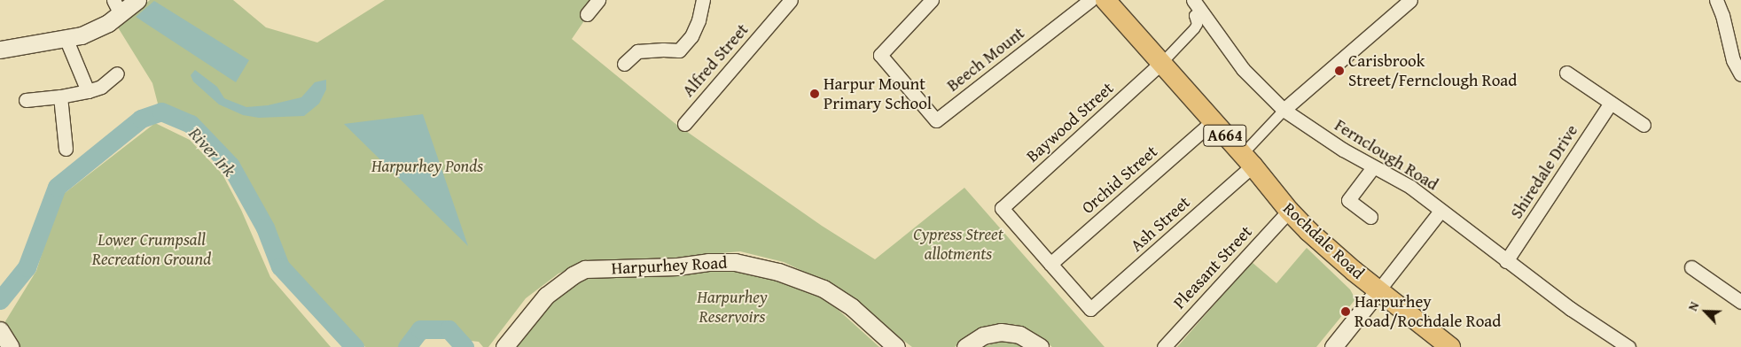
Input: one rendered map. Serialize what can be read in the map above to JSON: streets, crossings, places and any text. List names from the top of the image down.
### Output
{
  "streets": {
    "main road": ["A664", "Rochdale Road"],
    "street": [
      "Beech Mount",
      "Alfred Street",
      "Baywood Street",
      "Fernclough Road",
      "Shiredale Drive",
      "Orchid Street",
      "Ash Street",
      "Harpurhey Road",
      "Pleasant Street"
    ]
  },
  "crossings": [
    ["Baywood Street", "Orchid Street"],
    ["Baywood Street", "Ash Street"],
    ["Baywood Street", "Rochdale Road"],
    ["Fernclough Road", "Shiredale Drive"],
    ["Orchid Street", "Ash Street"],
    ["Orchid Street", "Rochdale Road"],
    ["Ash Street", "Rochdale Road"],
    ["Rochdale Road", "Pleasant Street"]
  ],
  "water": ["River Irk"],
  "parks": [
    "Harpurhey Ponds",
    "Cypress Street allotments",
    "Lower Crumpsall Recreation Ground",
    "Harpurhey Reservoirs"
  ],
  "places": ["Carisbrook Street/Fernclough Road", "Harpur Mount Primary School", "Harpurhey Road/Rochdale Road"],
  "north": "top left"
}
